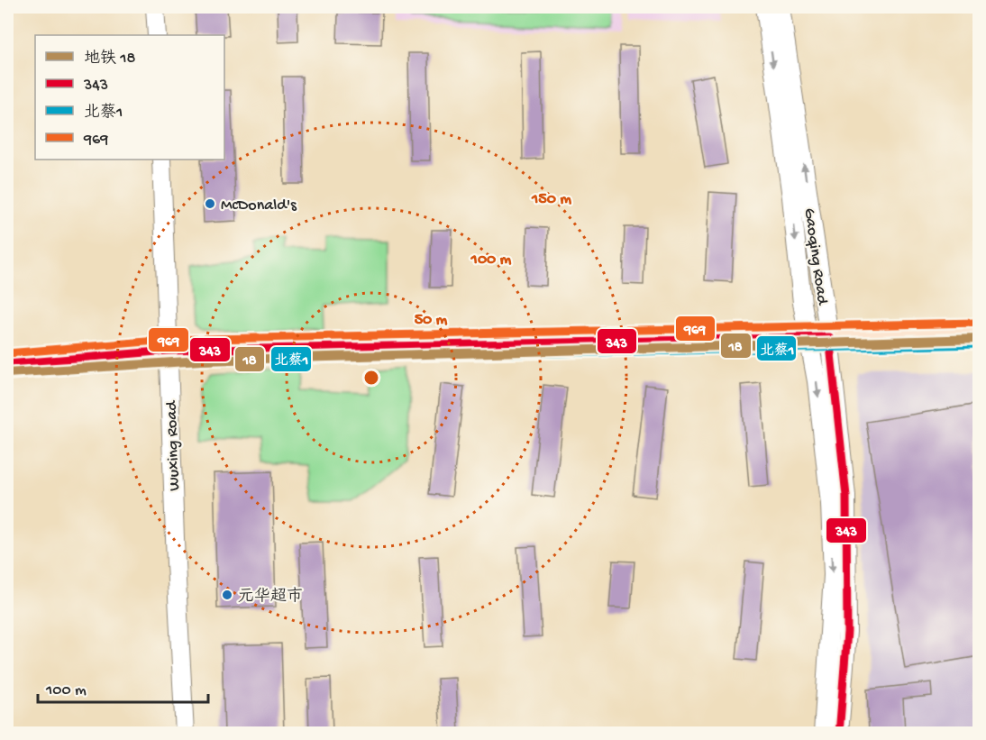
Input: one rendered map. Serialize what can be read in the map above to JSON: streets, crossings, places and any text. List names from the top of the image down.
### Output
{
  "streets": {
    "street": ["Gaoqing Road", "Wuxing Road"]
  },
  "places": ["McDonald's", "元华超市"],
  "lines": [
    "transit line 969",
    "transit line 343",
    "metro line 18",
    "transit line 北蔡1"
  ],
  "legend": [
    "地铁 18",
    "343",
    "北蔡1",
    "969"
  ],
  "scale_bar": "100 m",
  "rings": ["150 m", "100 m", "50 m"]
}
